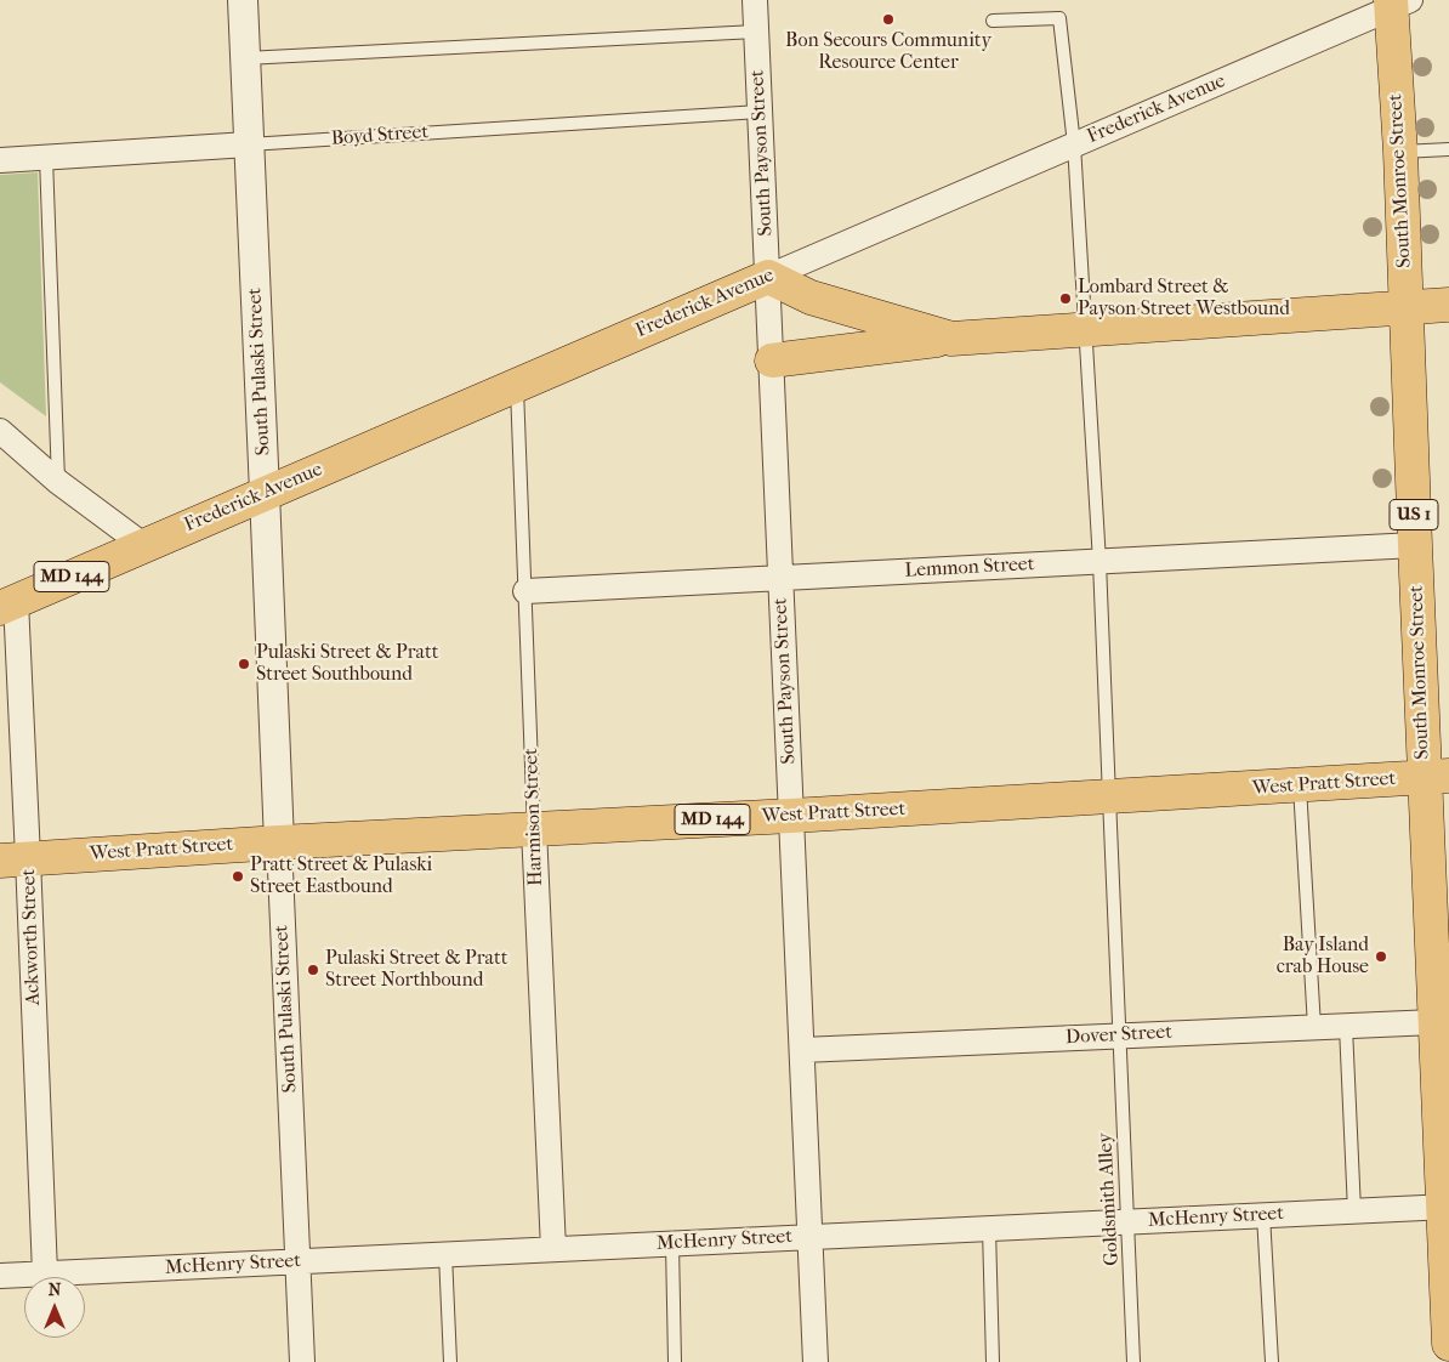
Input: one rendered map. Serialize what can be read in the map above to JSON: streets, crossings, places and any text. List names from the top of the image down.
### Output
{
  "streets": {
    "main road": [
      "Frederick Avenue",
      "South Monroe Street",
      "US 1",
      "MD 144",
      "West Pratt Street"
    ],
    "street": [
      "Boyd Street",
      "South Payson Street",
      "South Pulaski Street",
      "Lemmon Street",
      "Harmison Street",
      "Ackworth Street",
      "Dover Street",
      "McHenry Street"
    ],
    "lane": ["Goldsmith Alley"]
  },
  "crossings": [
    ["Frederick Avenue", "South Payson Street"],
    ["Frederick Avenue", "South Monroe Street"],
    ["Frederick Avenue", "South Pulaski Street"],
    ["Frederick Avenue", "Harmison Street"],
    ["Frederick Avenue", "Ackworth Street"],
    ["Frederick Avenue", "Goldsmith Alley"],
    ["Boyd Street", "South Payson Street"],
    ["Boyd Street", "South Pulaski Street"],
    ["South Payson Street", "Lemmon Street"],
    ["South Payson Street", "West Pratt Street"],
    ["South Payson Street", "Dover Street"],
    ["South Payson Street", "McHenry Street"],
    ["South Monroe Street", "Lemmon Street"],
    ["South Monroe Street", "West Pratt Street"],
    ["South Monroe Street", "Dover Street"],
    ["South Monroe Street", "McHenry Street"],
    ["South Pulaski Street", "West Pratt Street"],
    ["South Pulaski Street", "McHenry Street"],
    ["Lemmon Street", "Harmison Street"],
    ["Lemmon Street", "Goldsmith Alley"],
    ["West Pratt Street", "Harmison Street"],
    ["West Pratt Street", "Ackworth Street"],
    ["West Pratt Street", "Goldsmith Alley"],
    ["Harmison Street", "McHenry Street"],
    ["Ackworth Street", "McHenry Street"],
    ["Dover Street", "Goldsmith Alley"],
    ["Goldsmith Alley", "McHenry Street"]
  ],
  "places": [
    "Bon Secours Community Resource Center",
    "Lombard Street & Payson Street Westbound",
    "Pulaski Street & Pratt Street Southbound",
    "Pratt Street & Pulaski Street Eastbound",
    "Bay Island crab House",
    "Pulaski Street & Pratt Street Northbound"
  ],
  "north": "top"
}
